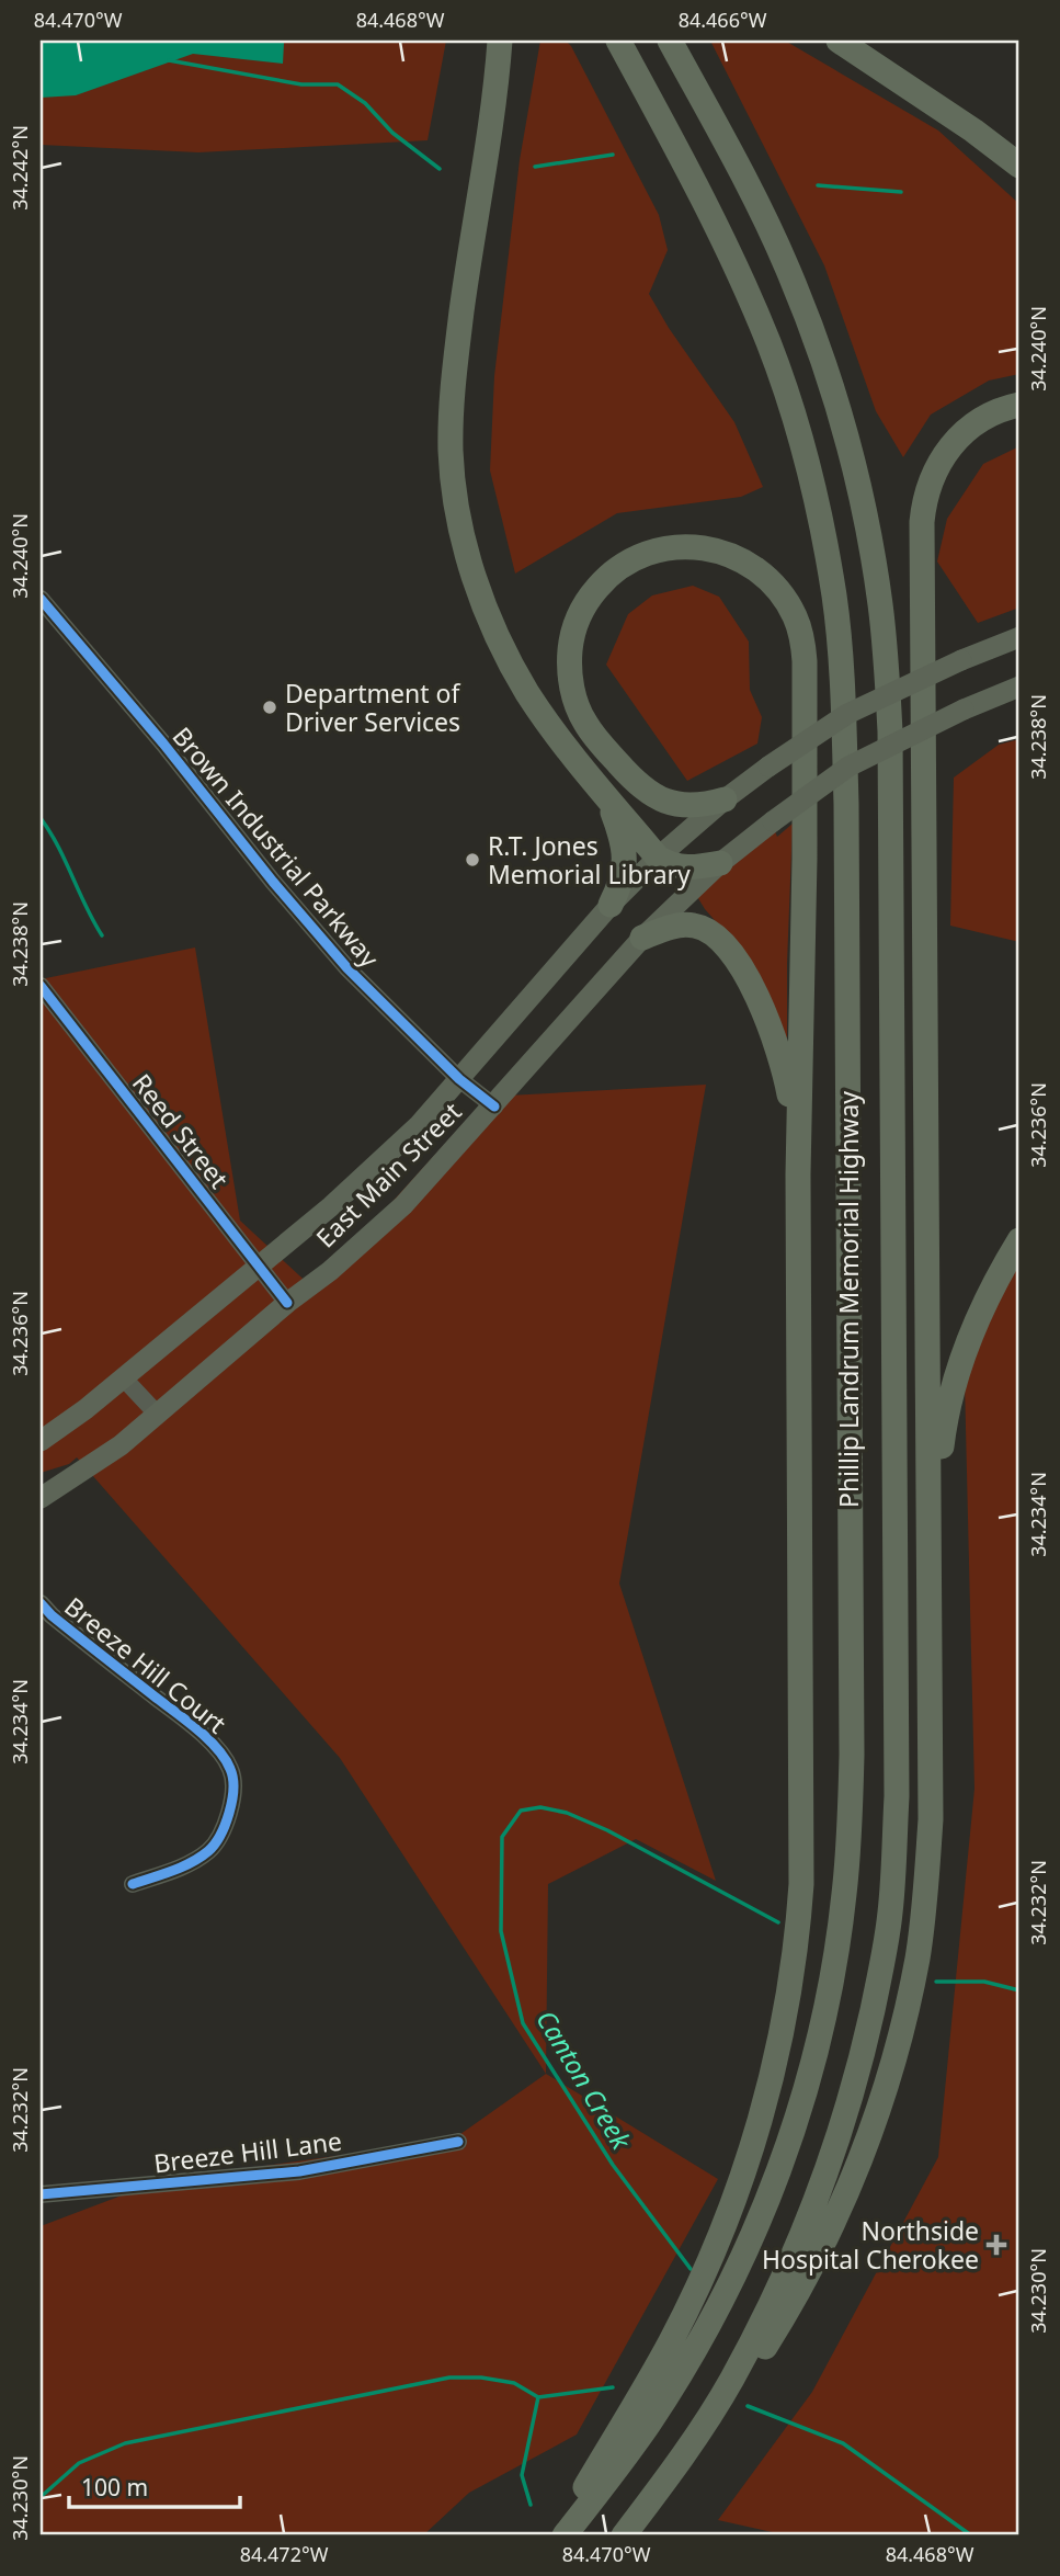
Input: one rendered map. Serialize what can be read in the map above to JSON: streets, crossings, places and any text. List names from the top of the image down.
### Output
{
  "streets": {
    "highway": ["Phillip Landrum Memorial Highway"],
    "main road": ["East Main Street"],
    "street": [
      "Brown Industrial Parkway",
      "Reed Street",
      "Breeze Hill Court",
      "Breeze Hill Lane"
    ]
  },
  "crossings": [
    ["Brown Industrial Parkway", "East Main Street"],
    ["Reed Street", "East Main Street"]
  ],
  "water": ["Canton Creek"],
  "places": {
    "other": ["Department of Driver Services", "R.T. Jones Memorial Library"],
    "health": ["Northside Hospital Cherokee"]
  },
  "scale_bar": "100 m",
  "coordinates": [
    "84.470°W",
    "84.468°W",
    "84.466°W",
    "34.242°N",
    "34.240°N",
    "34.238°N",
    "34.236°N",
    "34.234°N",
    "34.232°N",
    "34.230°N",
    "84.472°W"
  ]
}
